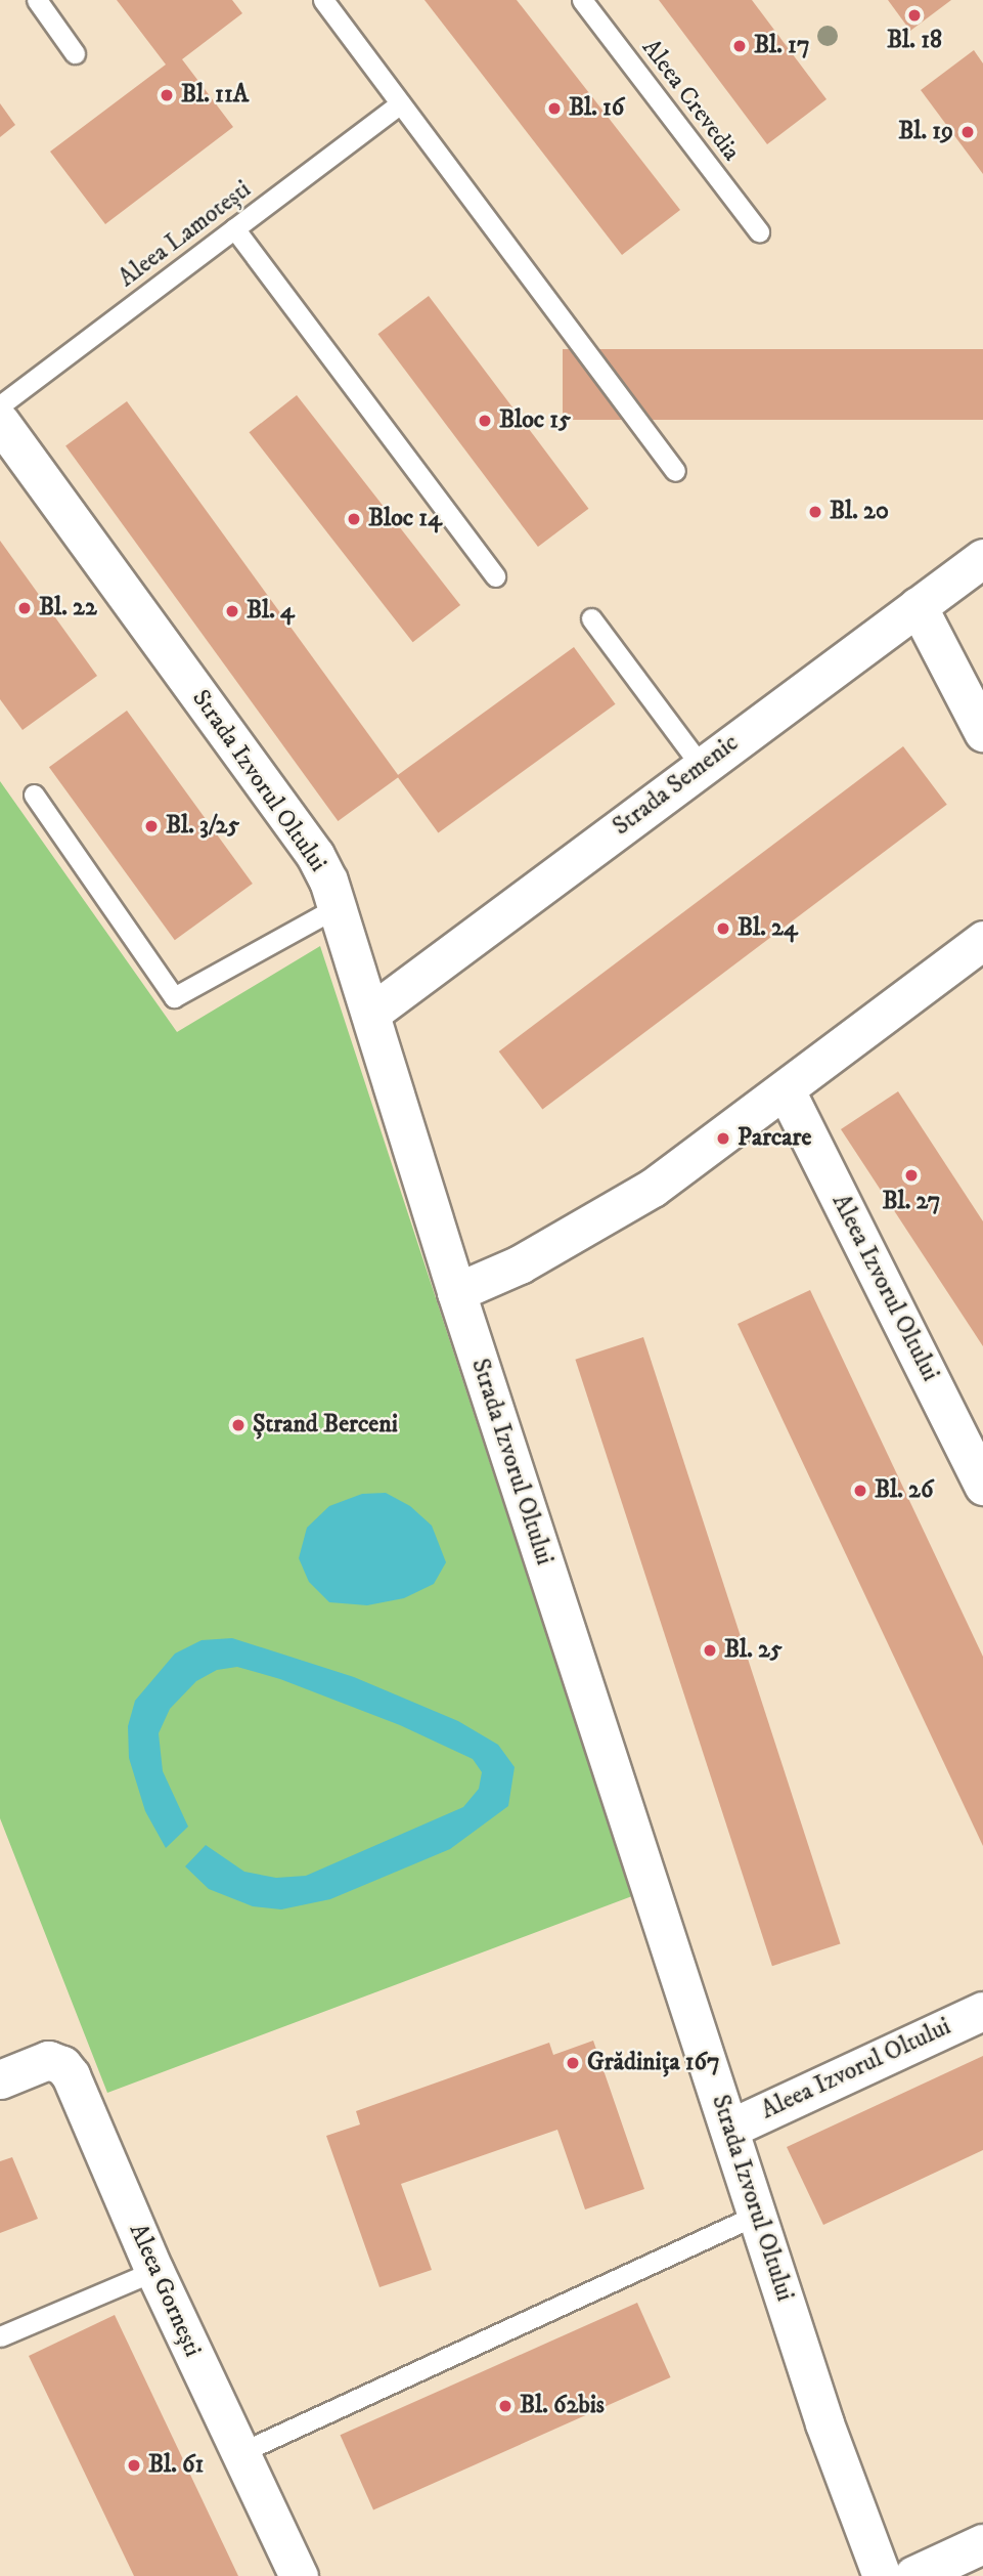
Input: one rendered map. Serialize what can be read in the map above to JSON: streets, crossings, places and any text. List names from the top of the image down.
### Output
{
  "streets": {
    "street": [
      "Strada Izvorul Oltului",
      "Strada Semenic",
      "Aleea Izvorul Oltului",
      "Aleea Gornești"
    ],
    "lane": ["Aleea Crevedia", "Aleea Lamotești"]
  },
  "crossings": [
    ["Strada Izvorul Oltului", "Strada Semenic"],
    ["Strada Izvorul Oltului", "Aleea Izvorul Oltului"]
  ],
  "places": [
    "Bl. 18",
    "Bl. 17",
    "Bl. 11A",
    "Bl. 16",
    "Bl. 19",
    "Bloc 15",
    "Bl. 20",
    "Bloc 14",
    "Bl. 22",
    "Bl. 4",
    "Bl. 3/25",
    "Bl. 24",
    "Parcare",
    "Bl. 27",
    "Ștrand Berceni",
    "Bl. 26",
    "Bl. 25",
    "Grădinița 167",
    "Bl. 62bis",
    "Bl. 61"
  ]
}
